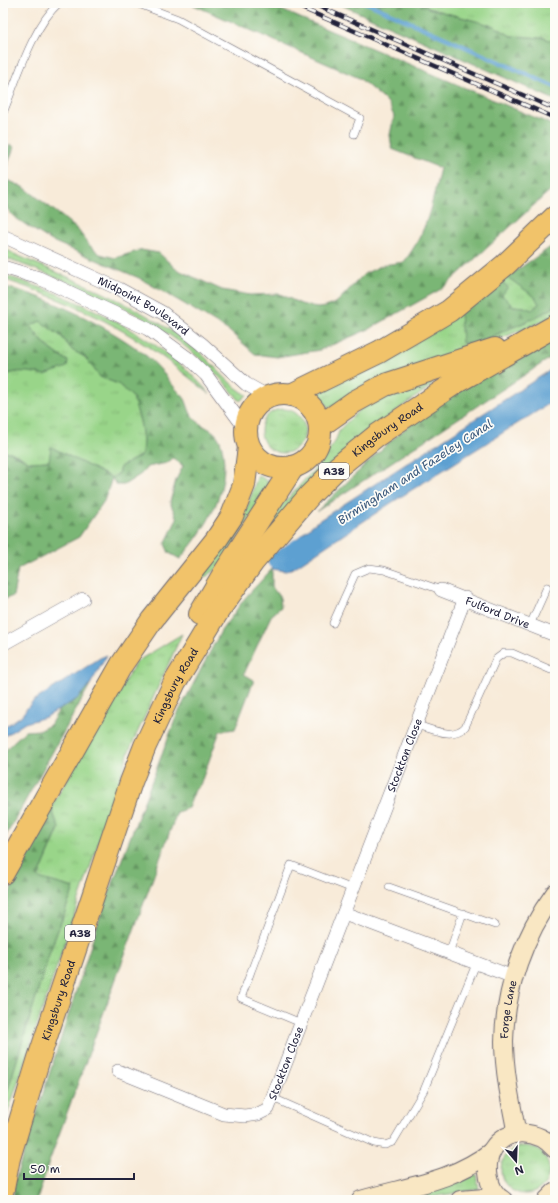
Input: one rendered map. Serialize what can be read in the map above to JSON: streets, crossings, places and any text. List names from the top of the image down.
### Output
{
  "streets": {
    "highway": ["Kingsbury Road", "A38"],
    "street": [
      "Midpoint Boulevard",
      "Fulford Drive",
      "Stockton Close",
      "Forge Lane"
    ]
  },
  "crossings": [
    ["Midpoint Boulevard", "A38"],
    ["Kingsbury Road", "A38"],
    ["Fulford Drive", "Stockton Close"]
  ],
  "water": ["Birmingham and Fazeley Canal"],
  "scale_bar": "50 m",
  "north": "bottom"
}
